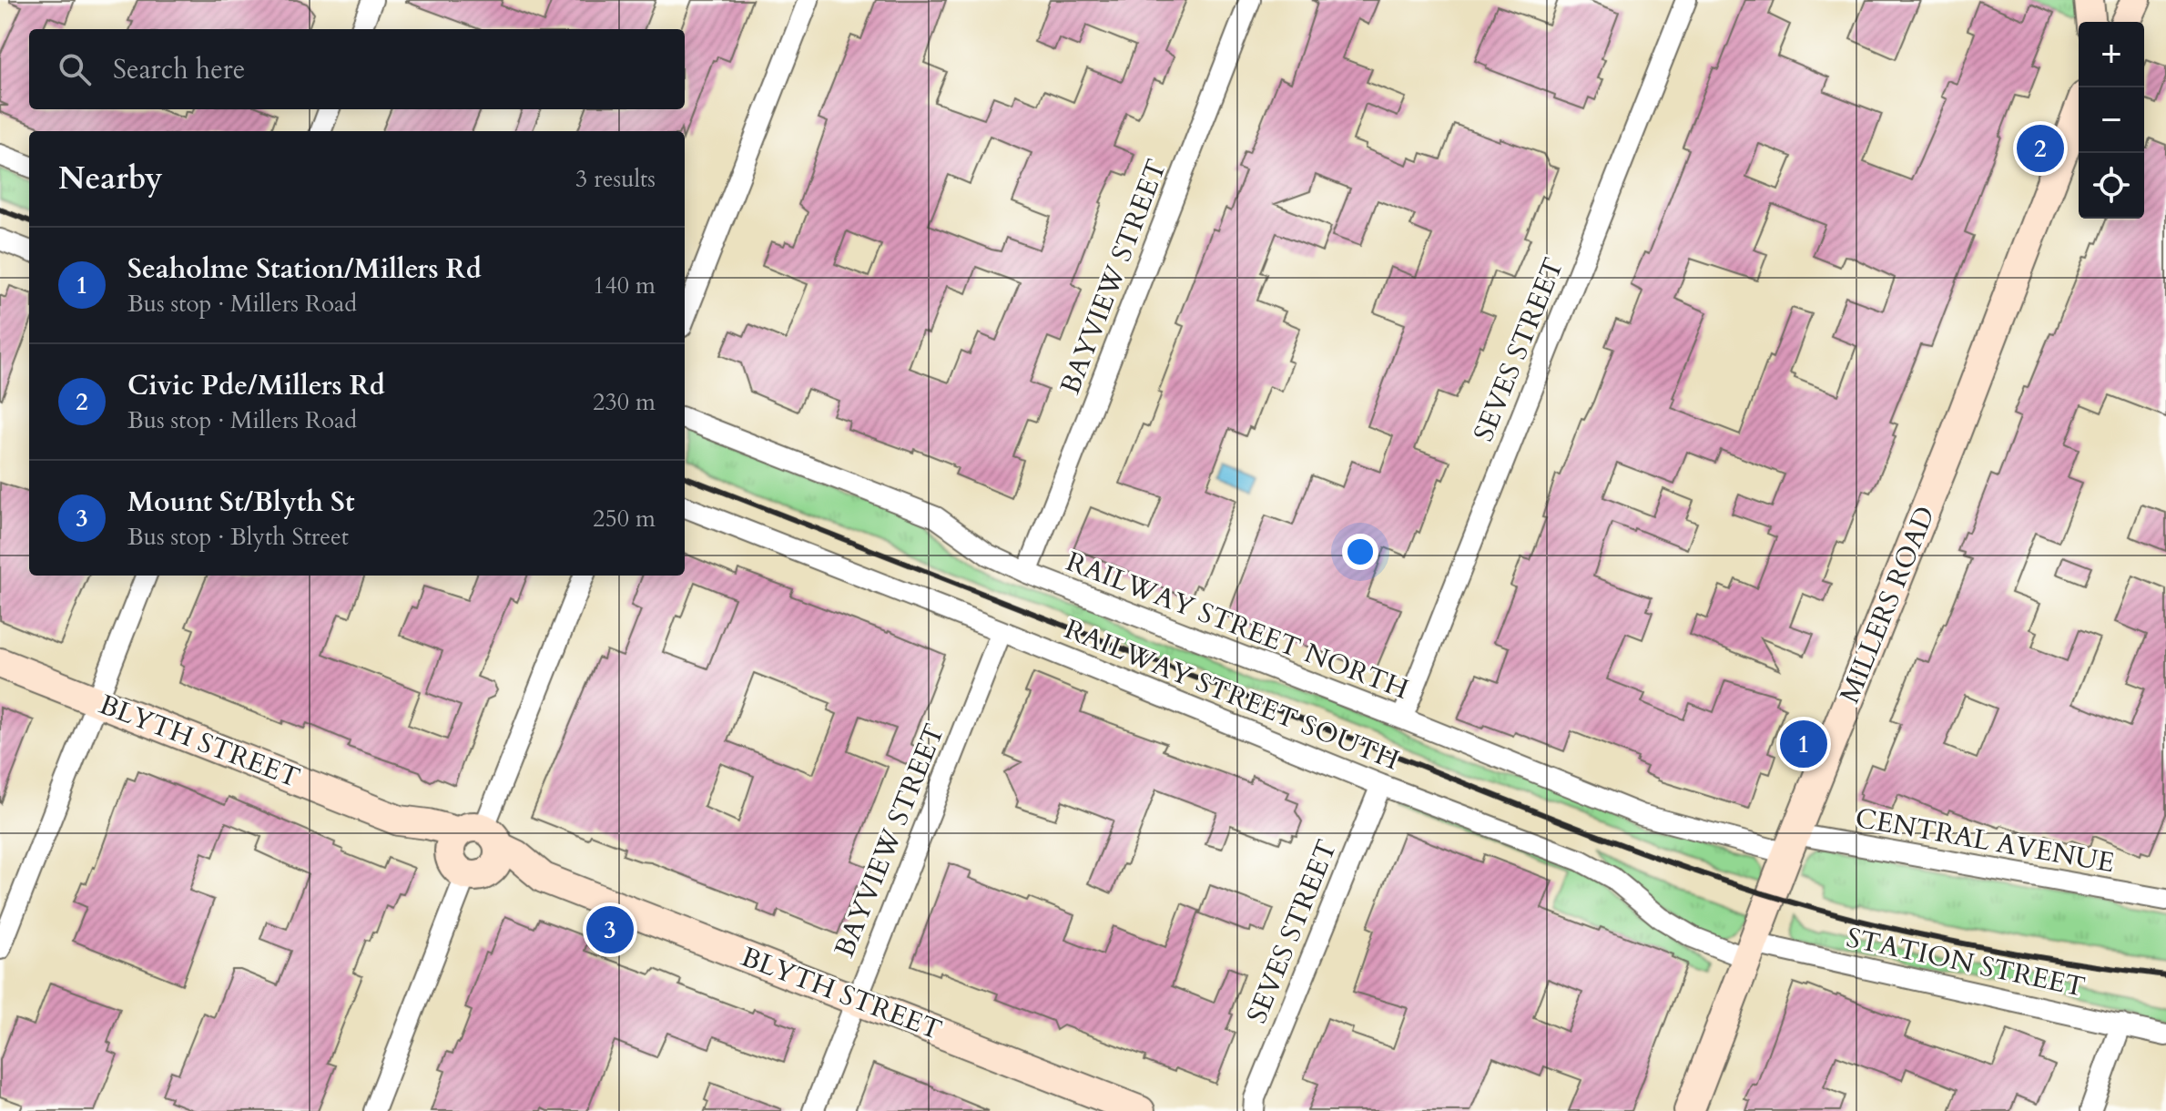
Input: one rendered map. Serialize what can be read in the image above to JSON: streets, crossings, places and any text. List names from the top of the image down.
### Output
{
  "streets": {
    "street": [
      "BAYVIEW STREET",
      "SEVES STREET",
      "MILLERS ROAD",
      "RAILWAY STREET NORTH",
      "RAILWAY STREET SOUTH",
      "BLYTH STREET",
      "CENTRAL AVENUE",
      "STATION STREET"
    ]
  },
  "crossings": [
    ["BAYVIEW STREET", "RAILWAY STREET NORTH"],
    ["BAYVIEW STREET", "RAILWAY STREET SOUTH"],
    ["BAYVIEW STREET", "BLYTH STREET"],
    ["SEVES STREET", "RAILWAY STREET NORTH"],
    ["SEVES STREET", "RAILWAY STREET SOUTH"],
    ["MILLERS ROAD", "RAILWAY STREET NORTH"],
    ["MILLERS ROAD", "RAILWAY STREET SOUTH"],
    ["MILLERS ROAD", "CENTRAL AVENUE"],
    ["MILLERS ROAD", "STATION STREET"],
    ["RAILWAY STREET NORTH", "CENTRAL AVENUE"],
    ["RAILWAY STREET SOUTH", "STATION STREET"]
  ],
  "page": {
    "map_buttons": ["+", "−"],
    "search": "Search here",
    "pins": ["2", "1", "3"],
    "heading": ["Nearby", "3 results"],
    "list": [
      {
        "mark": "1",
        "name": "Seaholme Station/Millers Rd",
        "note": "Bus stop · Millers Road",
        "value": "140 m"
      },
      {
        "mark": "2",
        "name": "Civic Pde/Millers Rd",
        "note": "Bus stop · Millers Road",
        "value": "230 m"
      },
      {
        "mark": "3",
        "name": "Mount St/Blyth St",
        "note": "Bus stop · Blyth Street",
        "value": "250 m"
      }
    ]
  }
}
